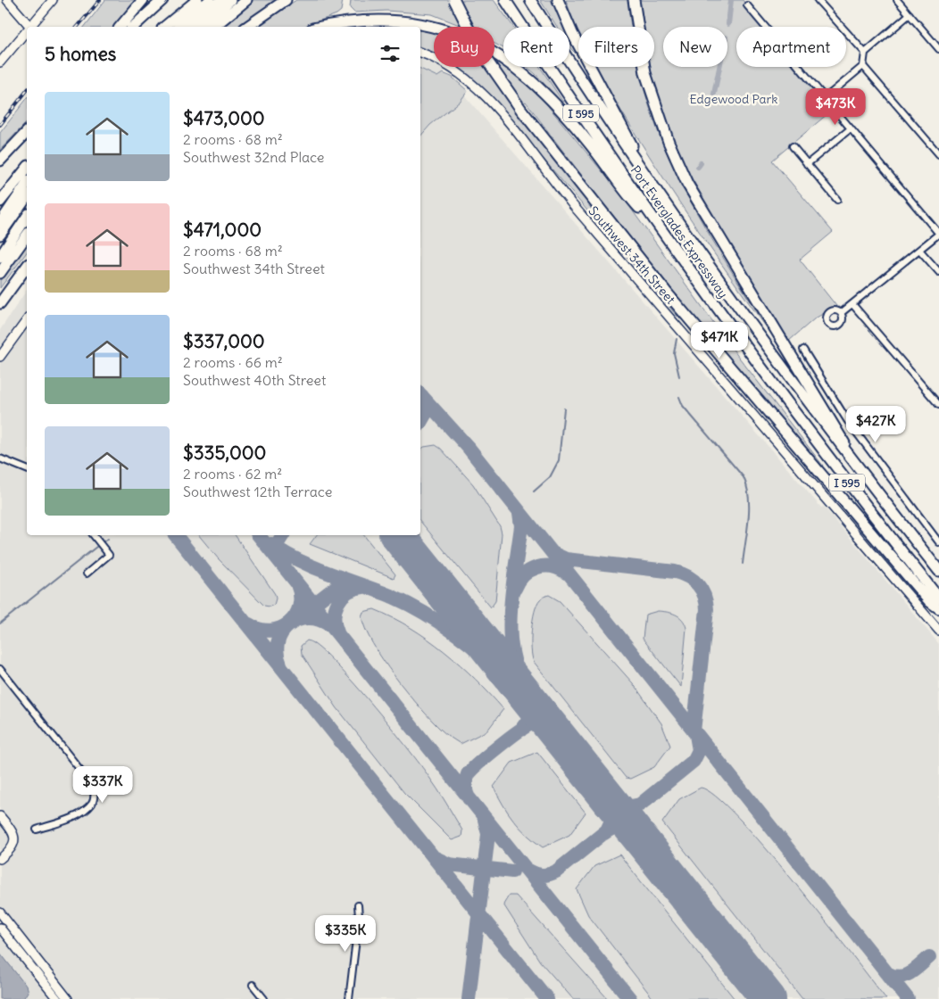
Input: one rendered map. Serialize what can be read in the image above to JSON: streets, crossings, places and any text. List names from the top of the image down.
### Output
{
  "streets": {
    "highway": ["I 595", "Port Everglades Expressway"],
    "street": ["Southwest 34th Street"]
  },
  "parks": ["Edgewood Park"],
  "page": {
    "chip": [
      "Buy",
      "Rent",
      "Filters",
      "New",
      "Apartment"
    ],
    "heading": "5 homes",
    "list": [
      {
        "name": "$473,000",
        "note": "2 rooms · 68 m² · Southwest 32nd Place"
      },
      {
        "name": "$471,000",
        "note": "2 rooms · 68 m² · Southwest 34th Street"
      },
      {
        "name": "$337,000",
        "note": "2 rooms · 66 m² · Southwest 40th Street"
      },
      {
        "name": "$335,000",
        "note": "2 rooms · 62 m² · Southwest 12th Terrace"
      }
    ],
    "price": [
      "$473K",
      "$471K",
      "$427K",
      "$337K",
      "$335K"
    ]
  }
}
